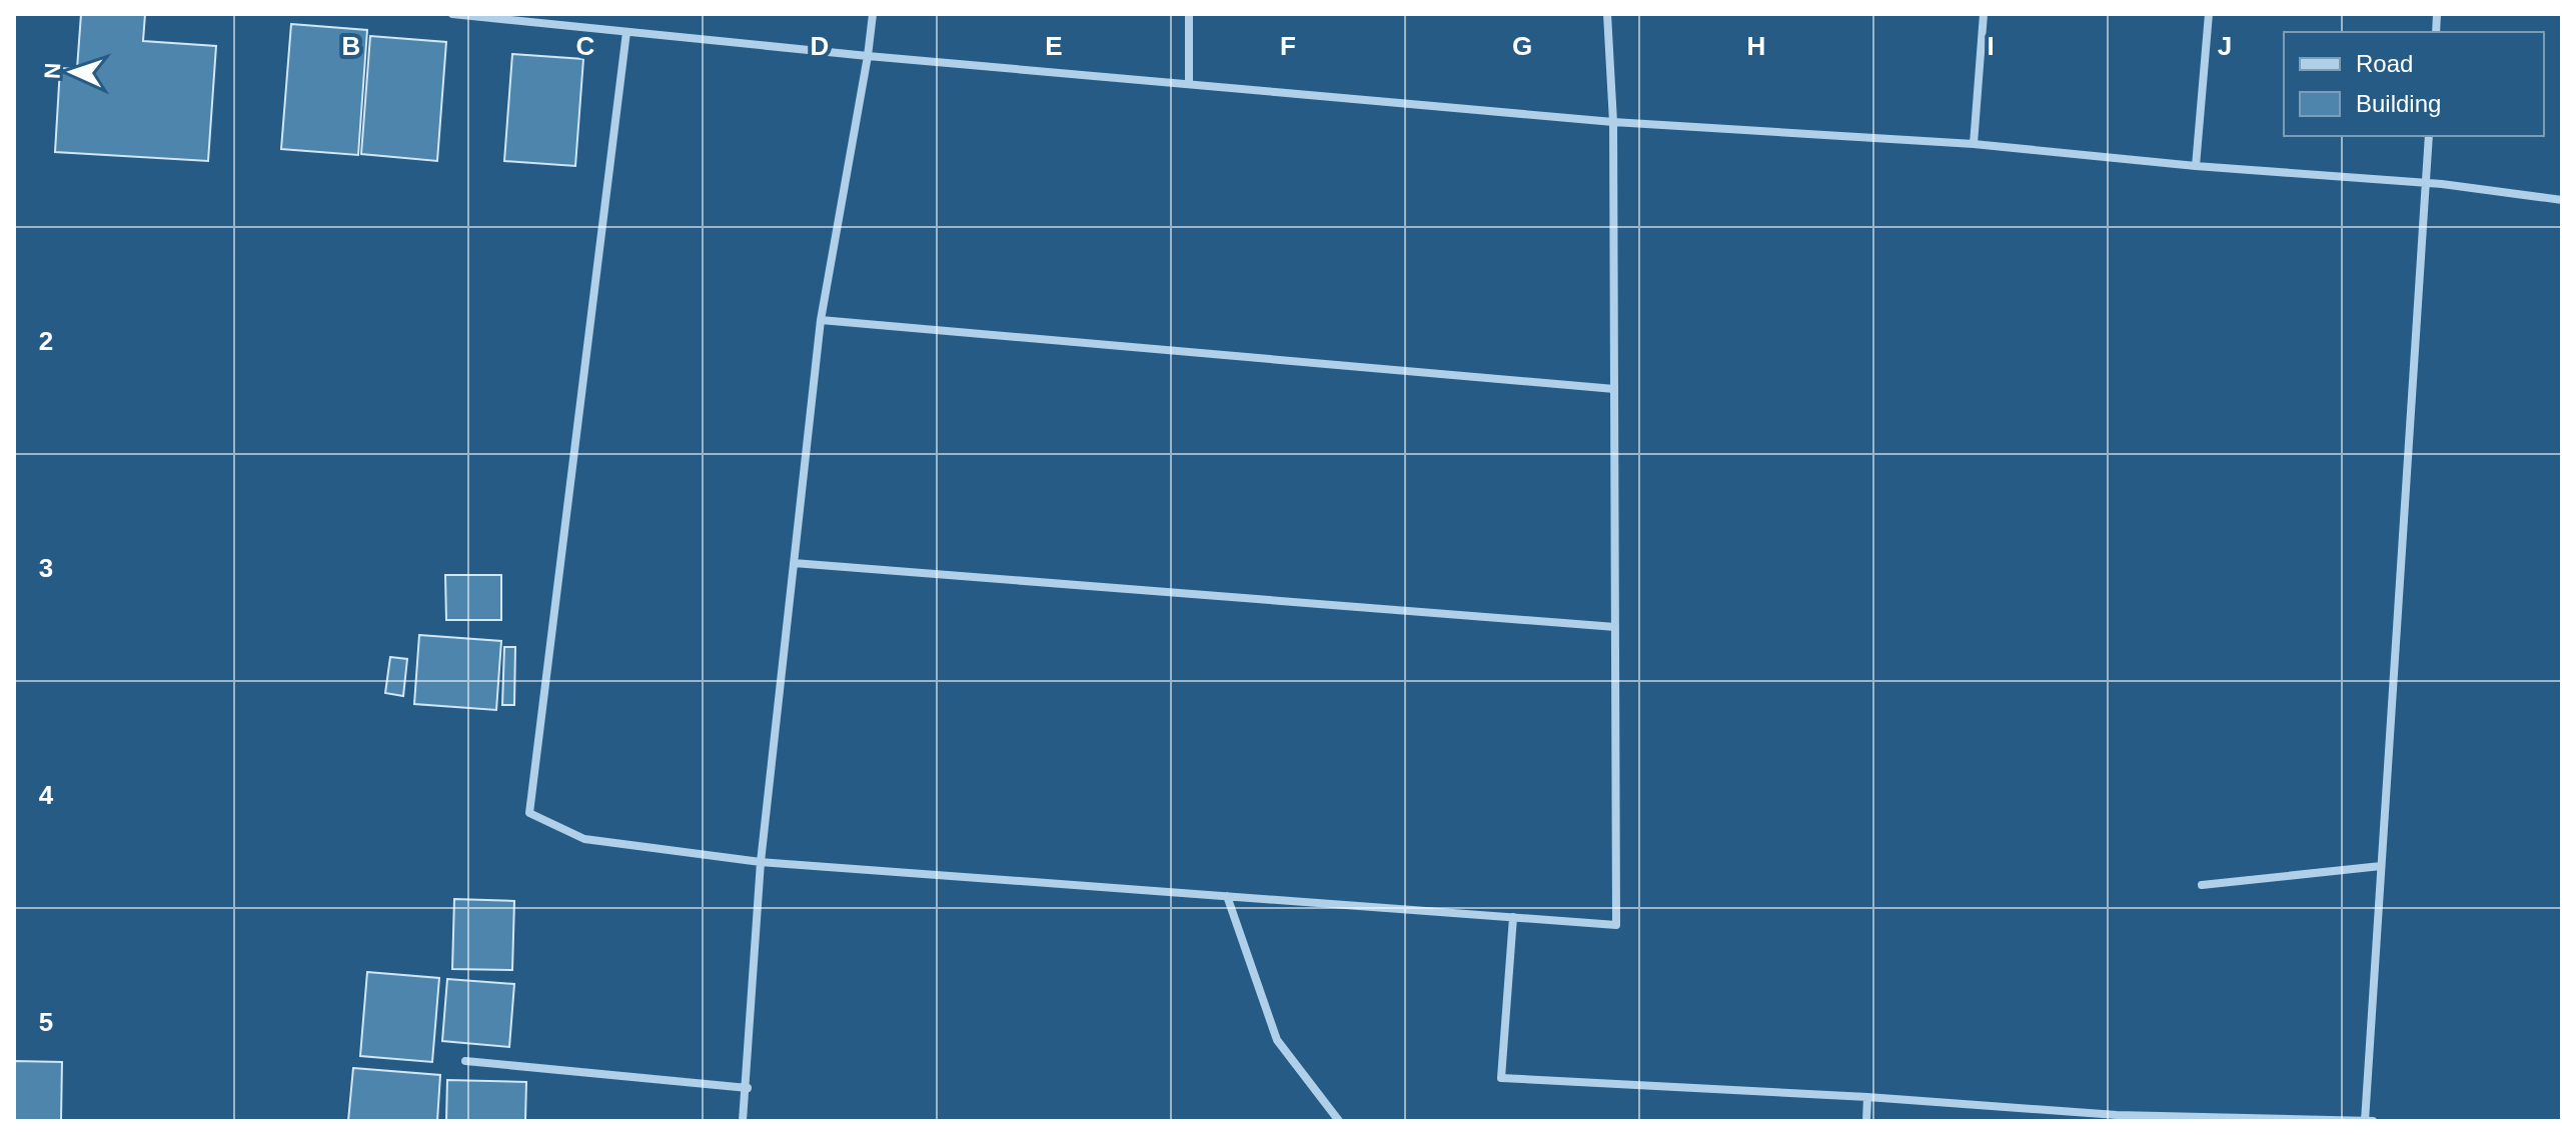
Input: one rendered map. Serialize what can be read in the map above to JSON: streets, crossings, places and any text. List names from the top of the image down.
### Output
{
  "legend": ["Road", "Building"],
  "north": "left",
  "grid": {
    "columns": [
      "B",
      "C",
      "D",
      "E",
      "F",
      "G",
      "H",
      "I",
      "J"
    ],
    "rows": [
      "2",
      "3",
      "4",
      "5"
    ]
  }
}
